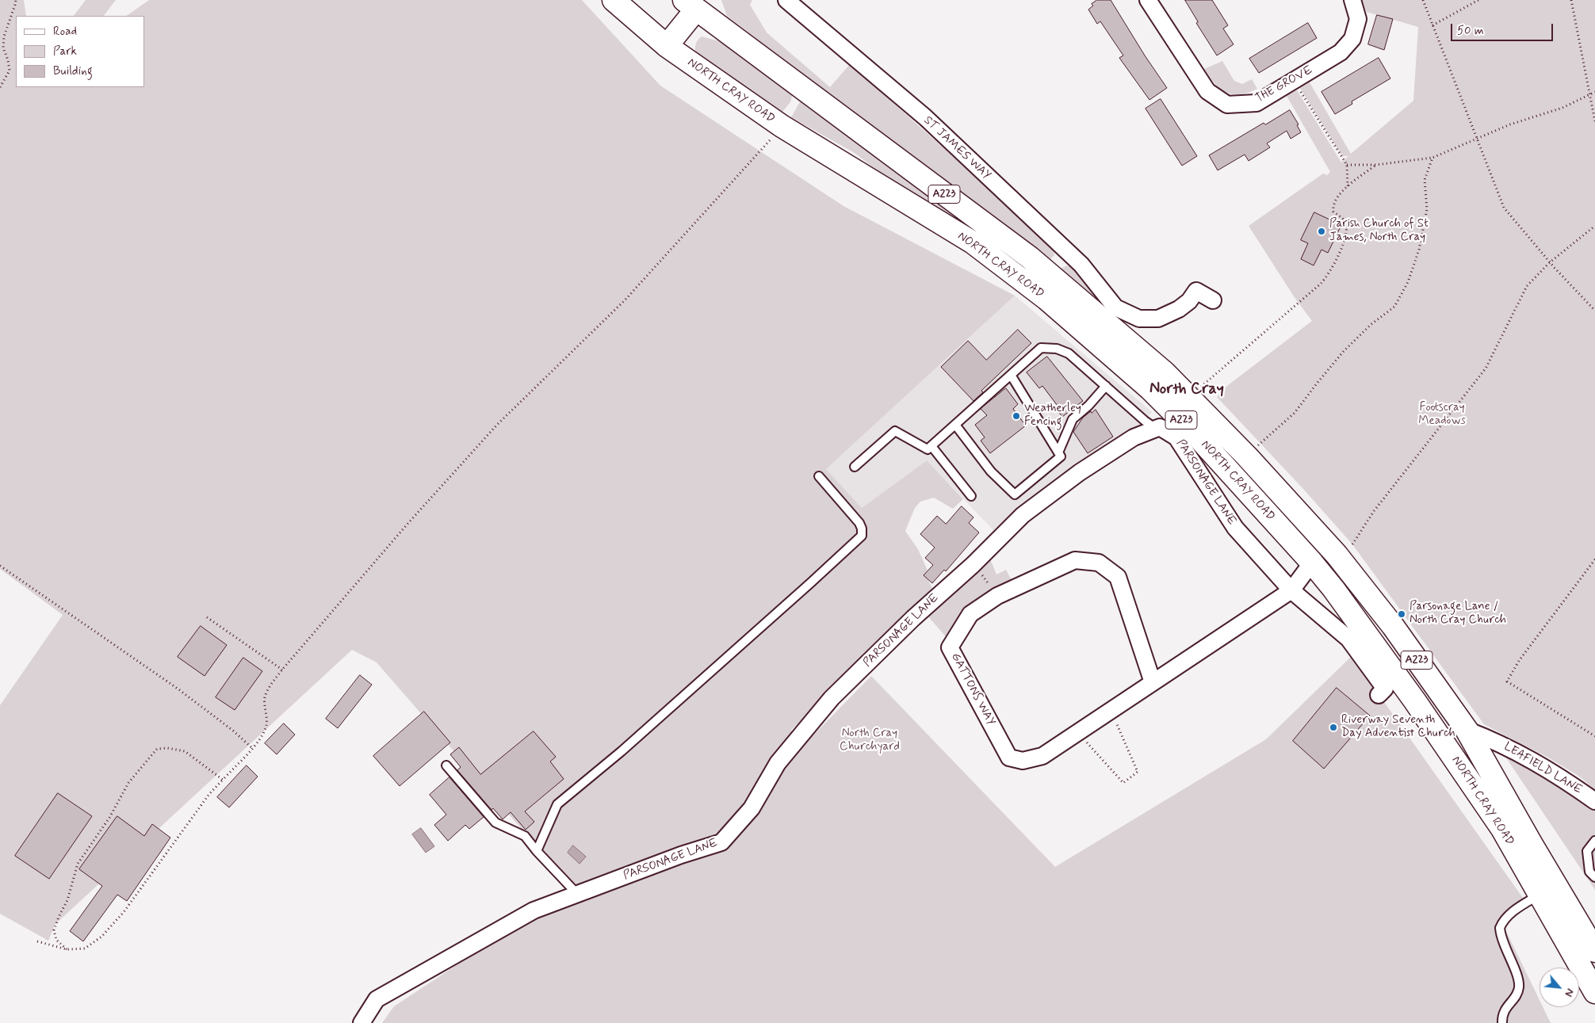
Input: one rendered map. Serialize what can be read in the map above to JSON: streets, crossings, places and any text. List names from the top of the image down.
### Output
{
  "streets": {
    "main road": ["NORTH CRAY ROAD", "A223"],
    "street": [
      "THE GROVE",
      "ST JAMES WAY",
      "PARSONAGE LANE",
      "GATTONS WAY",
      "LEAFIELD LANE"
    ]
  },
  "crossings": [
    ["NORTH CRAY ROAD", "GATTONS WAY"],
    ["NORTH CRAY ROAD", "LEAFIELD LANE"],
    ["PARSONAGE LANE", "GATTONS WAY"]
  ],
  "districts": ["North Cray"],
  "parks": ["Footscray Meadows", "North Cray Churchyard"],
  "places": [
    "Parish Church of St James, North Cray",
    "Weatherley Fencing",
    "Parsonage Lane / North Cray Church",
    "Riverway Seventh Day Adventist Church"
  ],
  "legend": ["Road", "Park", "Building"],
  "scale_bar": "50 m",
  "north": "bottom right"
}
